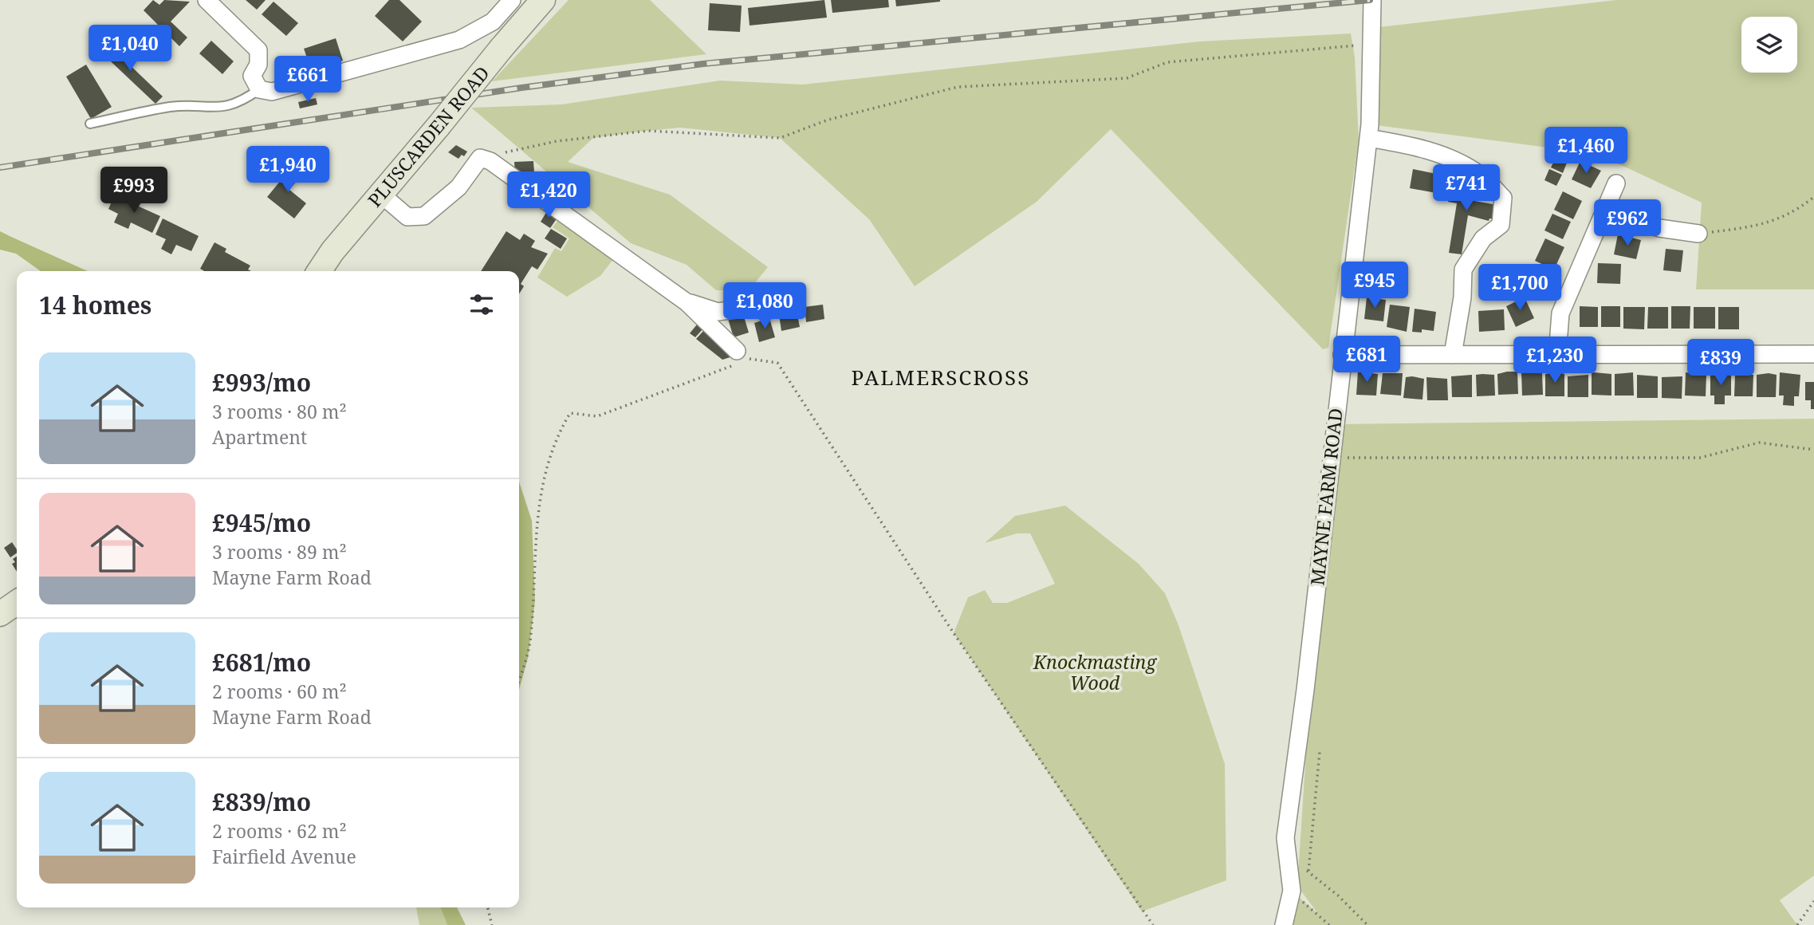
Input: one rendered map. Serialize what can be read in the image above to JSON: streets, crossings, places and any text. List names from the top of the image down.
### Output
{
  "streets": {
    "main road": ["PLUSCARDEN ROAD"],
    "street": ["MAYNE FARM ROAD"]
  },
  "districts": ["PALMERSCROSS"],
  "parks": ["Knockmasting Wood"],
  "page": {
    "price": [
      "£1,040",
      "£661",
      "£1,460",
      "£1,940",
      "£741",
      "£993",
      "£1,420",
      "£962",
      "£945",
      "£1,700",
      "£1,080",
      "£681",
      "£1,230",
      "£839"
    ],
    "heading": "14 homes",
    "list": [
      {
        "name": "£993/mo",
        "note": "3 rooms · 80 m² · Apartment"
      },
      {
        "name": "£945/mo",
        "note": "3 rooms · 89 m² · Mayne Farm Road"
      },
      {
        "name": "£681/mo",
        "note": "2 rooms · 60 m² · Mayne Farm Road"
      },
      {
        "name": "£839/mo",
        "note": "2 rooms · 62 m² · Fairfield Avenue"
      }
    ]
  }
}
